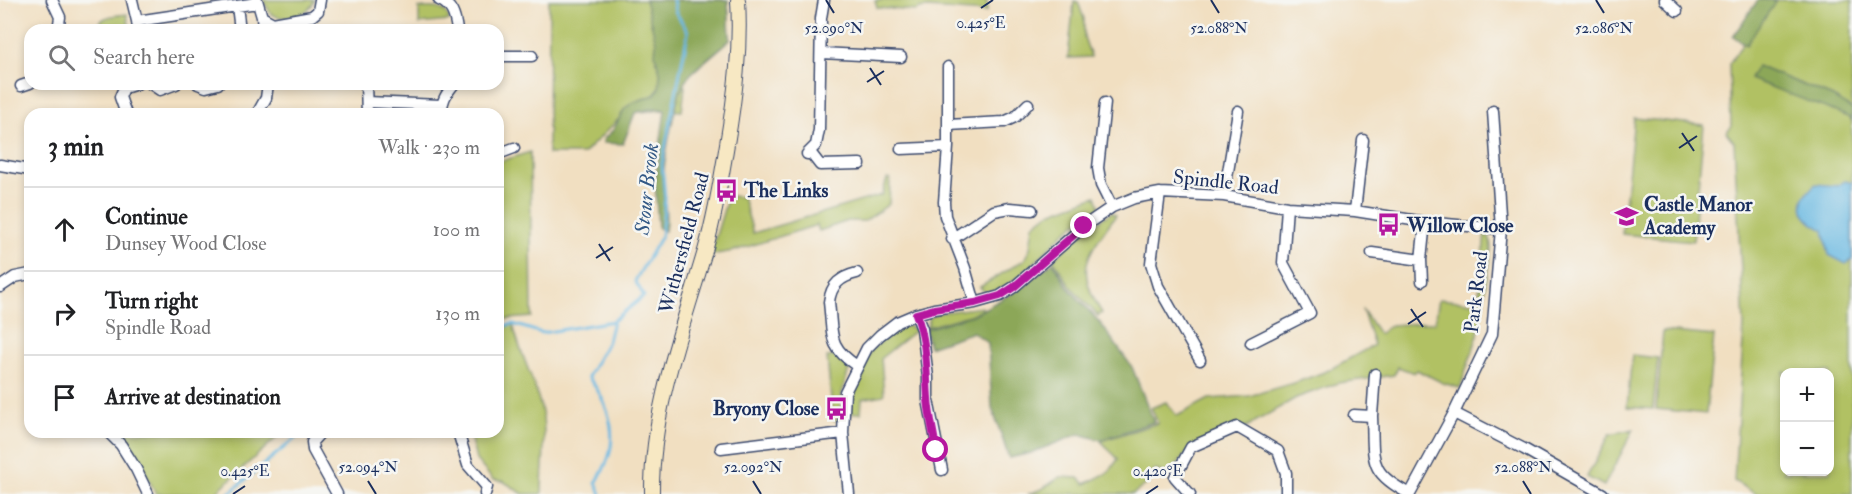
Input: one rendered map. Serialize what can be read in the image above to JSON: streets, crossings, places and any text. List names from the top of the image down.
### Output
{
  "streets": {
    "street": ["Spindle Road", "Withersfield Road", "Park Road"]
  },
  "crossings": [
    ["Spindle Road", "Park Road"]
  ],
  "water": ["Stour Brook"],
  "places": {
    "bus stop": ["The Links", "Willow Close", "Bryony Close"],
    "school or university": ["Castle Manor Academy"]
  },
  "page": {
    "search": "Search here",
    "heading": ["3 min", "Walk · 230 m"],
    "list": [
      ["Continue", "Dunsey Wood Close", "100 m"],
      ["Turn right", "Spindle Road", "130 m"],
      "Arrive at destination"
    ],
    "map_buttons": ["+", "−"]
  },
  "coordinates": [
    "0.425°E",
    "52.090°N",
    "52.088°N",
    "52.086°N",
    "52.094°N",
    "52.092°N",
    "0.420°E"
  ]
}
